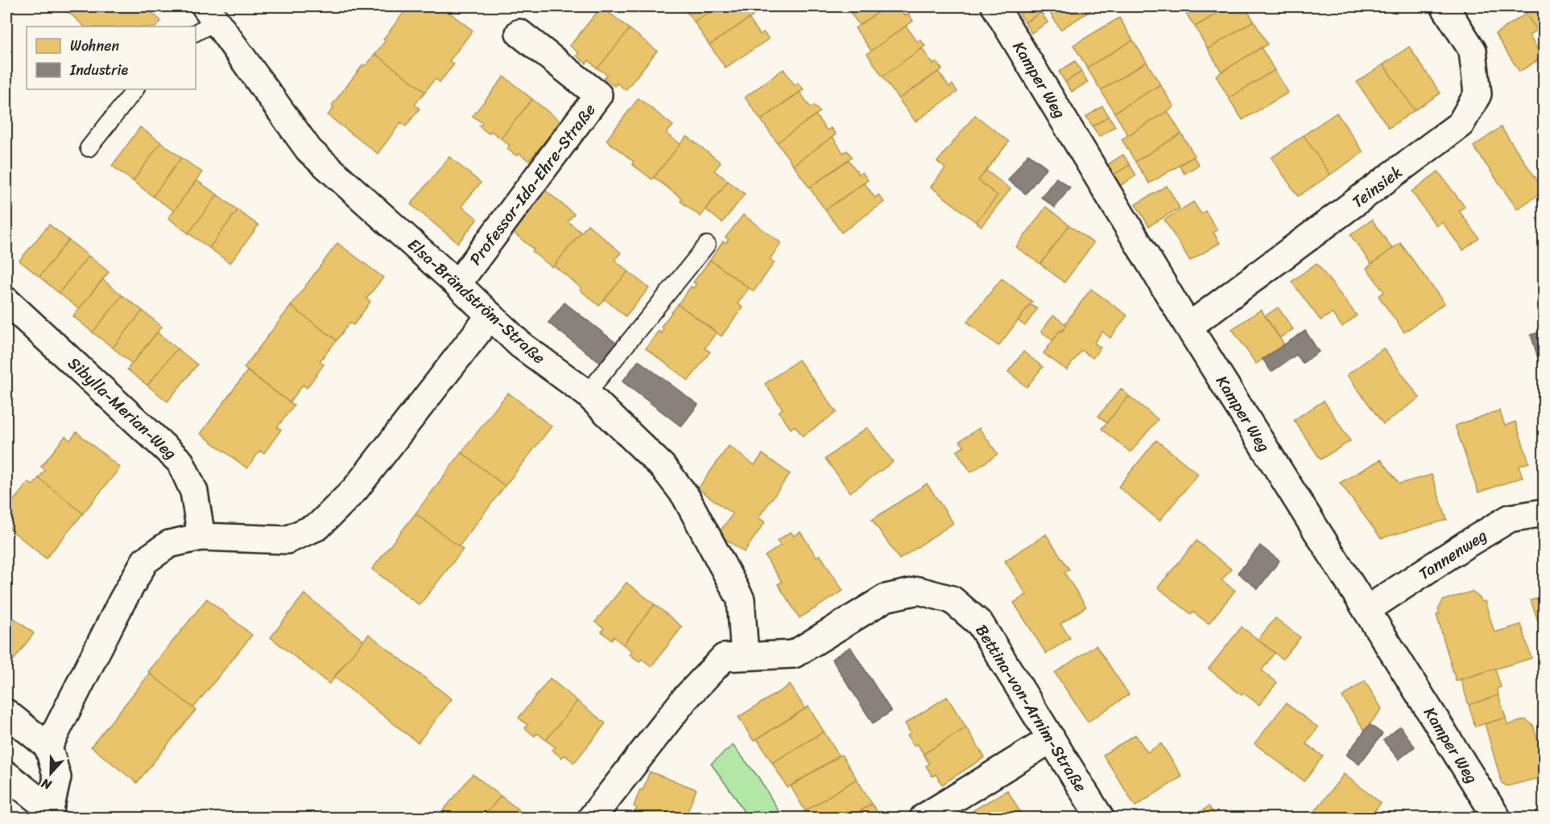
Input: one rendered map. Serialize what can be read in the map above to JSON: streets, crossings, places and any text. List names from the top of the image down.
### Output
{
  "streets": {
    "street": [
      "Kamper Weg",
      "Professor-Ida-Ehre-Straße",
      "Teinsiek",
      "Elsa-Brändström-Straße",
      "Sibylla-Merian-Weg",
      "Tannenweg",
      "Bettina-von-Arnim-Straße"
    ]
  },
  "crossings": [
    ["Kamper Weg", "Teinsiek"],
    ["Kamper Weg", "Tannenweg"],
    ["Professor-Ida-Ehre-Straße", "Elsa-Brändström-Straße"],
    ["Elsa-Brändström-Straße", "Bettina-von-Arnim-Straße"]
  ],
  "legend": ["Wohnen", "Industrie"],
  "north": "bottom"
}
